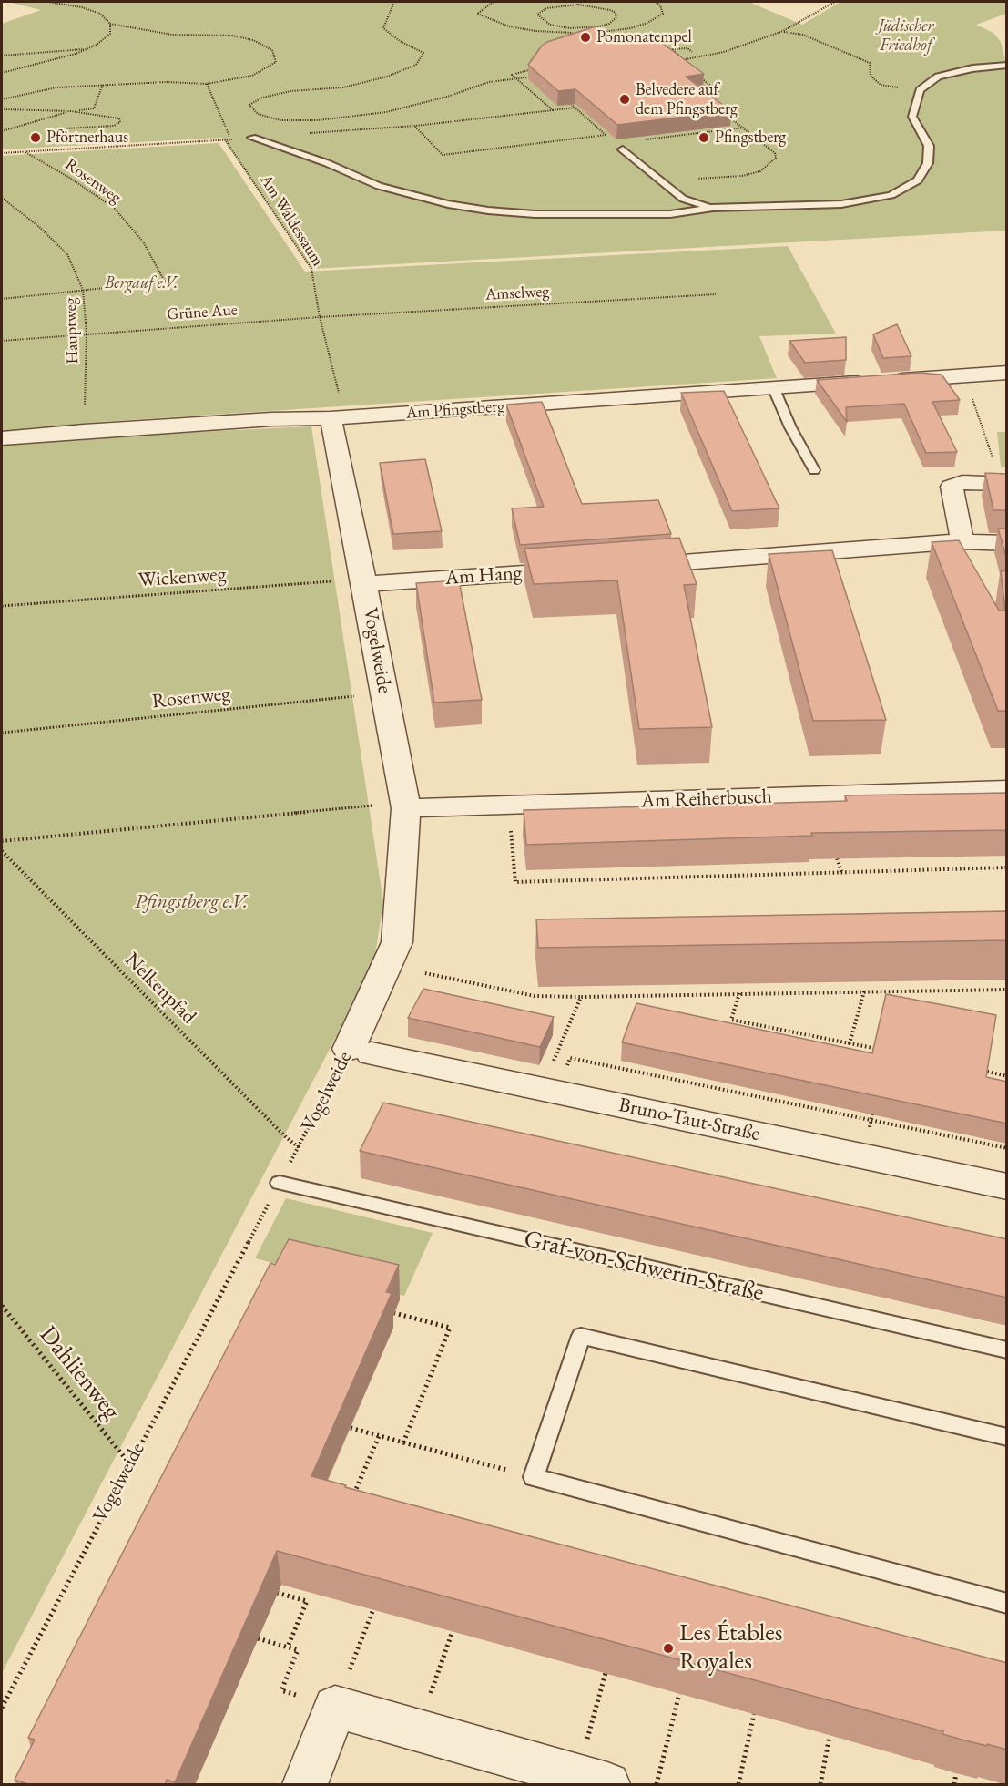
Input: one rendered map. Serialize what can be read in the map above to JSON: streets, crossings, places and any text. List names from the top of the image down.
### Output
{
  "streets": {
    "street": [
      "Am Pfingstberg",
      "Am Hang",
      "Vogelweide",
      "Am Reiherbusch",
      "Bruno-Taut-Straße"
    ],
    "lane": ["Graf-von-Schwerin-Straße"],
    "path": [
      "Rosenweg",
      "Am Waldessaum",
      "Amselweg",
      "Grüne Aue",
      "Hauptweg",
      "Wickenweg",
      "Nelkenpfad",
      "Dahlienweg"
    ]
  },
  "crossings": [
    ["Rosenweg", "Hauptweg"],
    ["Rosenweg", "Vogelweide"],
    ["Am Waldessaum", "Amselweg"],
    ["Am Waldessaum", "Grüne Aue"],
    ["Am Waldessaum", "Am Pfingstberg"],
    ["Am Waldessaum", "Vogelweide"],
    ["Amselweg", "Grüne Aue"],
    ["Grüne Aue", "Hauptweg"],
    ["Hauptweg", "Am Pfingstberg"],
    ["Am Pfingstberg", "Vogelweide"],
    ["Am Hang", "Wickenweg"],
    ["Am Hang", "Vogelweide"],
    ["Wickenweg", "Vogelweide"],
    ["Vogelweide", "Am Reiherbusch"],
    ["Vogelweide", "Nelkenpfad"],
    ["Vogelweide", "Bruno-Taut-Straße"],
    ["Vogelweide", "Graf-von-Schwerin-Straße"],
    ["Vogelweide", "Dahlienweg"]
  ],
  "parks": ["Jüdischer Friedhof", "Bergauf e.V.", "Pfingstberg e.V."],
  "places": [
    "Pomonatempel",
    "Belvedere auf dem Pfingstberg",
    "Pförtnerhaus",
    "Pfingstberg",
    "Les Étables Royales"
  ]
}
